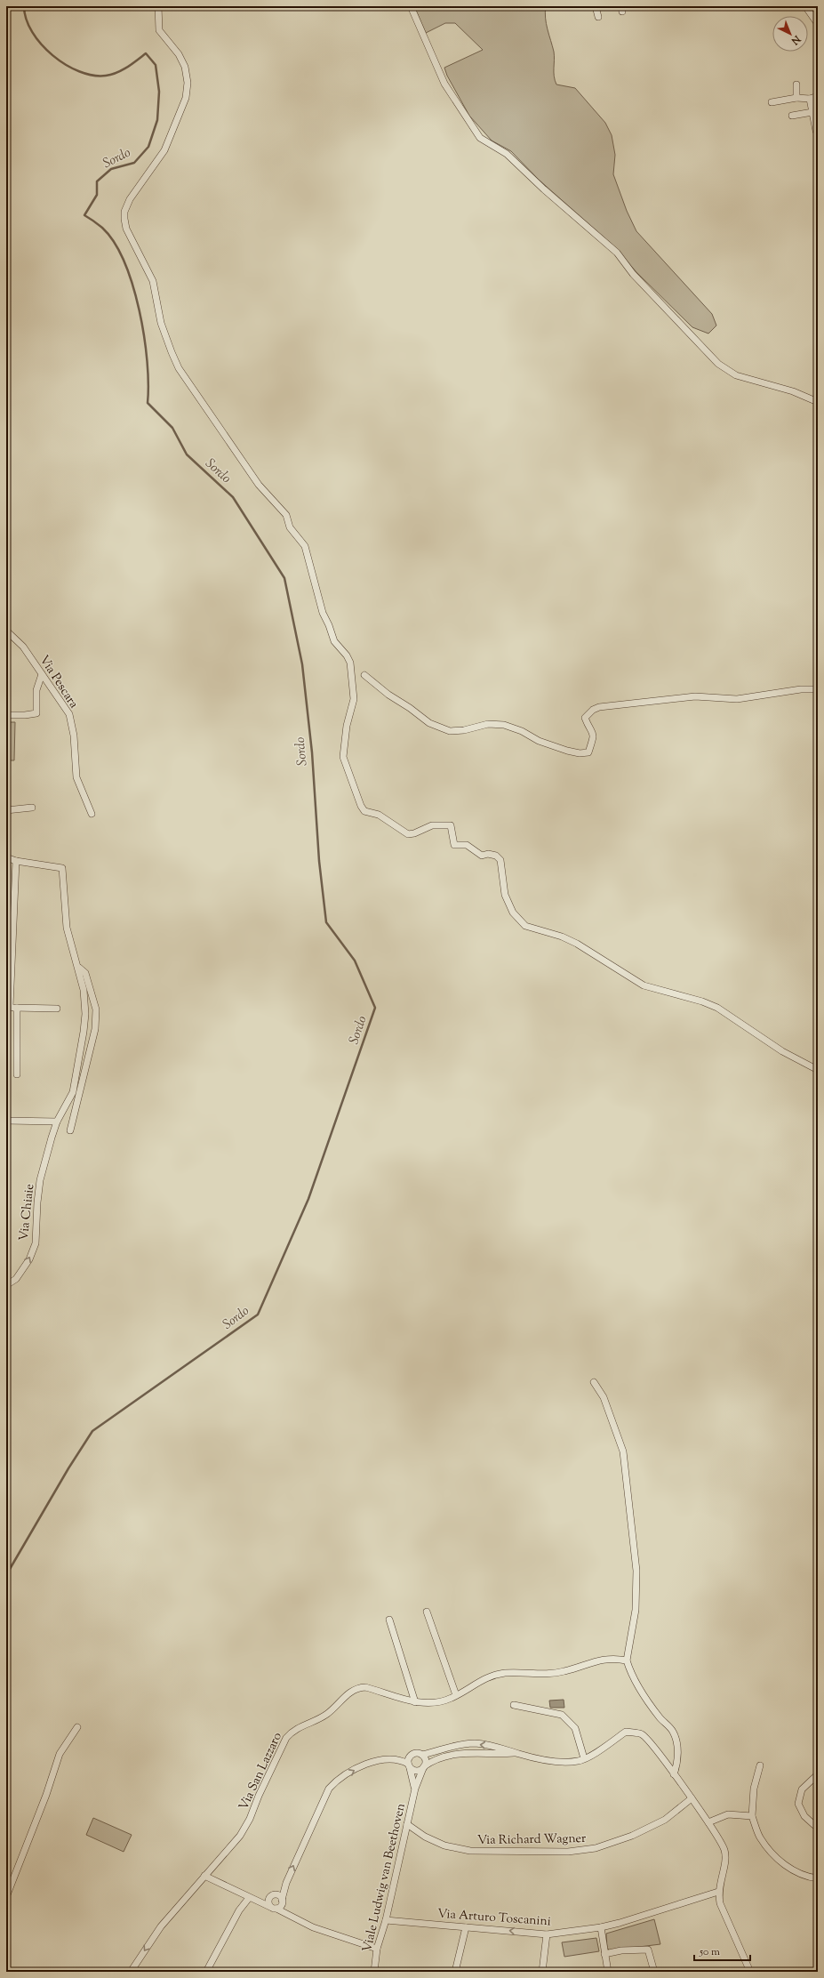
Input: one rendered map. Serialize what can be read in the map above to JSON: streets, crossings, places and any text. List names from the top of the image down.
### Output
{
  "streets": {
    "street": [
      "Via Pescara",
      "Via Chiaie",
      "Via San Lazzaro",
      "Via Richard Wagner",
      "Viale Ludwig van Beethoven",
      "Via Arturo Toscanini"
    ]
  },
  "crossings": [
    ["Via Richard Wagner", "Viale Ludwig van Beethoven"],
    ["Viale Ludwig van Beethoven", "Via Arturo Toscanini"]
  ],
  "one_way": ["Via Chiaie"],
  "water": ["Sordo"],
  "scale_bar": "50 m",
  "north": "bottom right"
}
